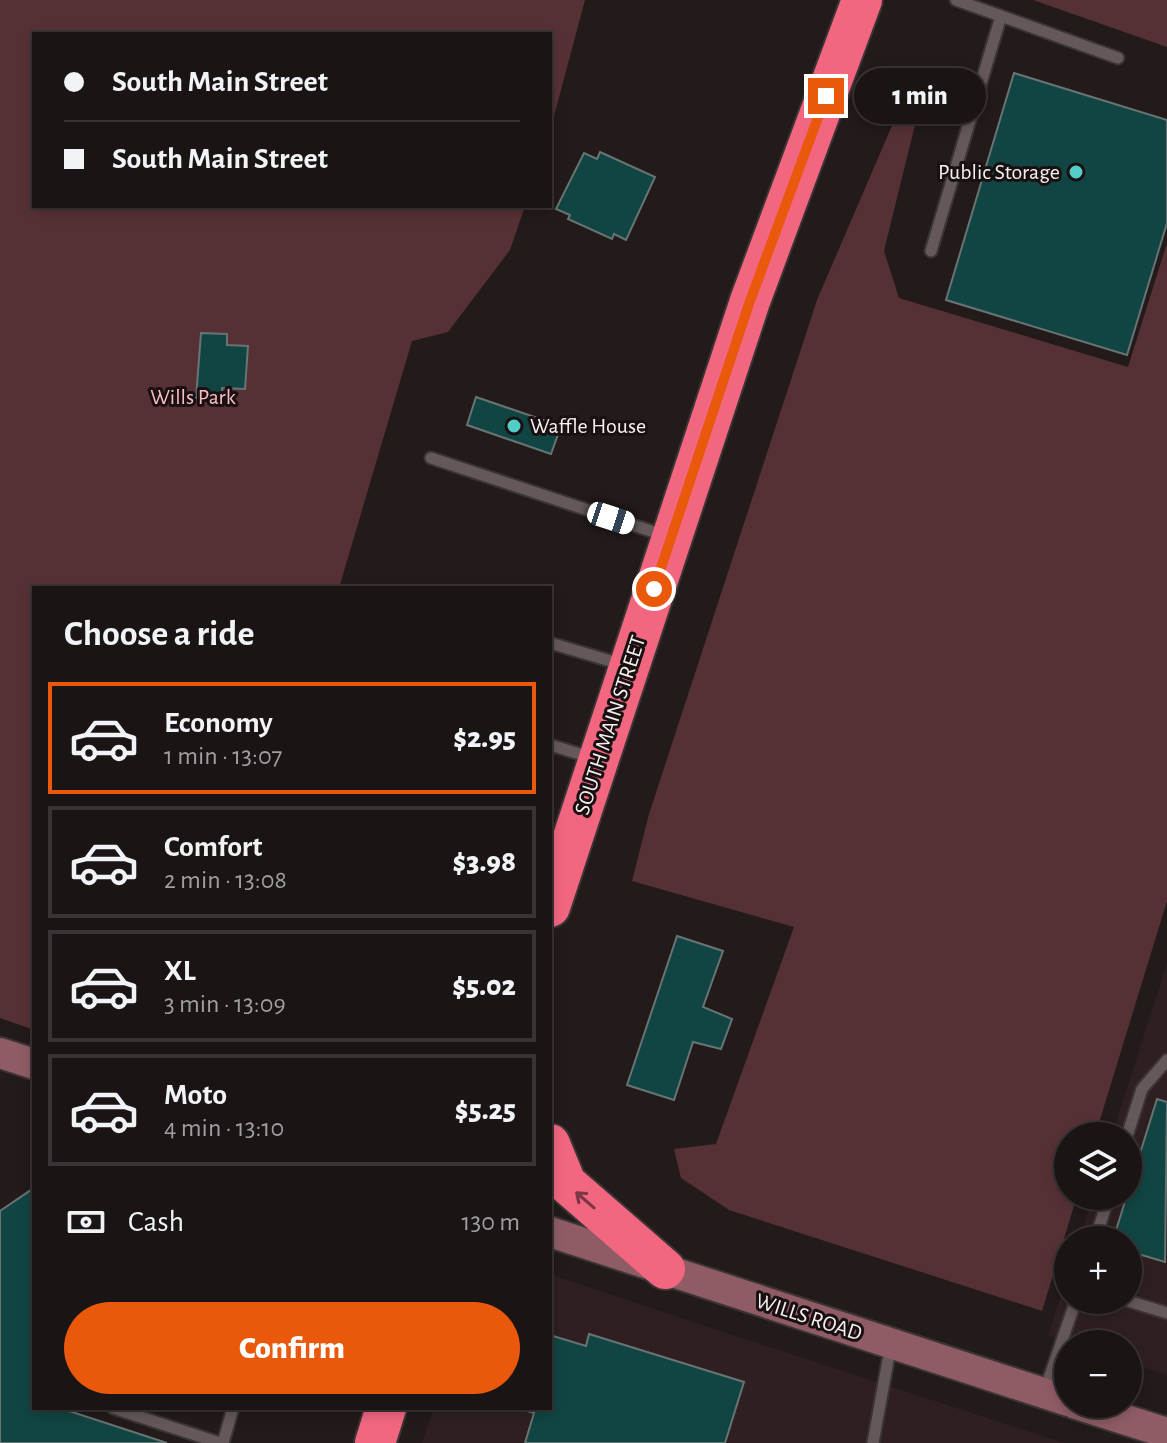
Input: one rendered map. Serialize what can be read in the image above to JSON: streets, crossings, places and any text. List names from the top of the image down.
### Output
{
  "streets": {
    "highway": ["SOUTH MAIN STREET"],
    "street": ["WILLS ROAD"]
  },
  "parks": ["Wills Park"],
  "places": ["Public Storage", "Waffle House"],
  "page": {
    "banner": ["South Main Street", "South Main Street"],
    "bubble": "1 min",
    "heading": "Choose a ride",
    "list": [
      {
        "name": "Economy",
        "note": "1 min · 13:07",
        "value": "$2.95"
      },
      {
        "name": "Comfort",
        "note": "2 min · 13:08",
        "value": "$3.98"
      },
      {
        "name": "XL",
        "note": "3 min · 13:09",
        "value": "$5.02"
      },
      {
        "name": "Moto",
        "note": "4 min · 13:10",
        "value": "$5.25"
      }
    ],
    "map_buttons": ["+", "−"],
    "pay": ["Cash", "130 m"],
    "buttons": "Confirm"
  }
}
